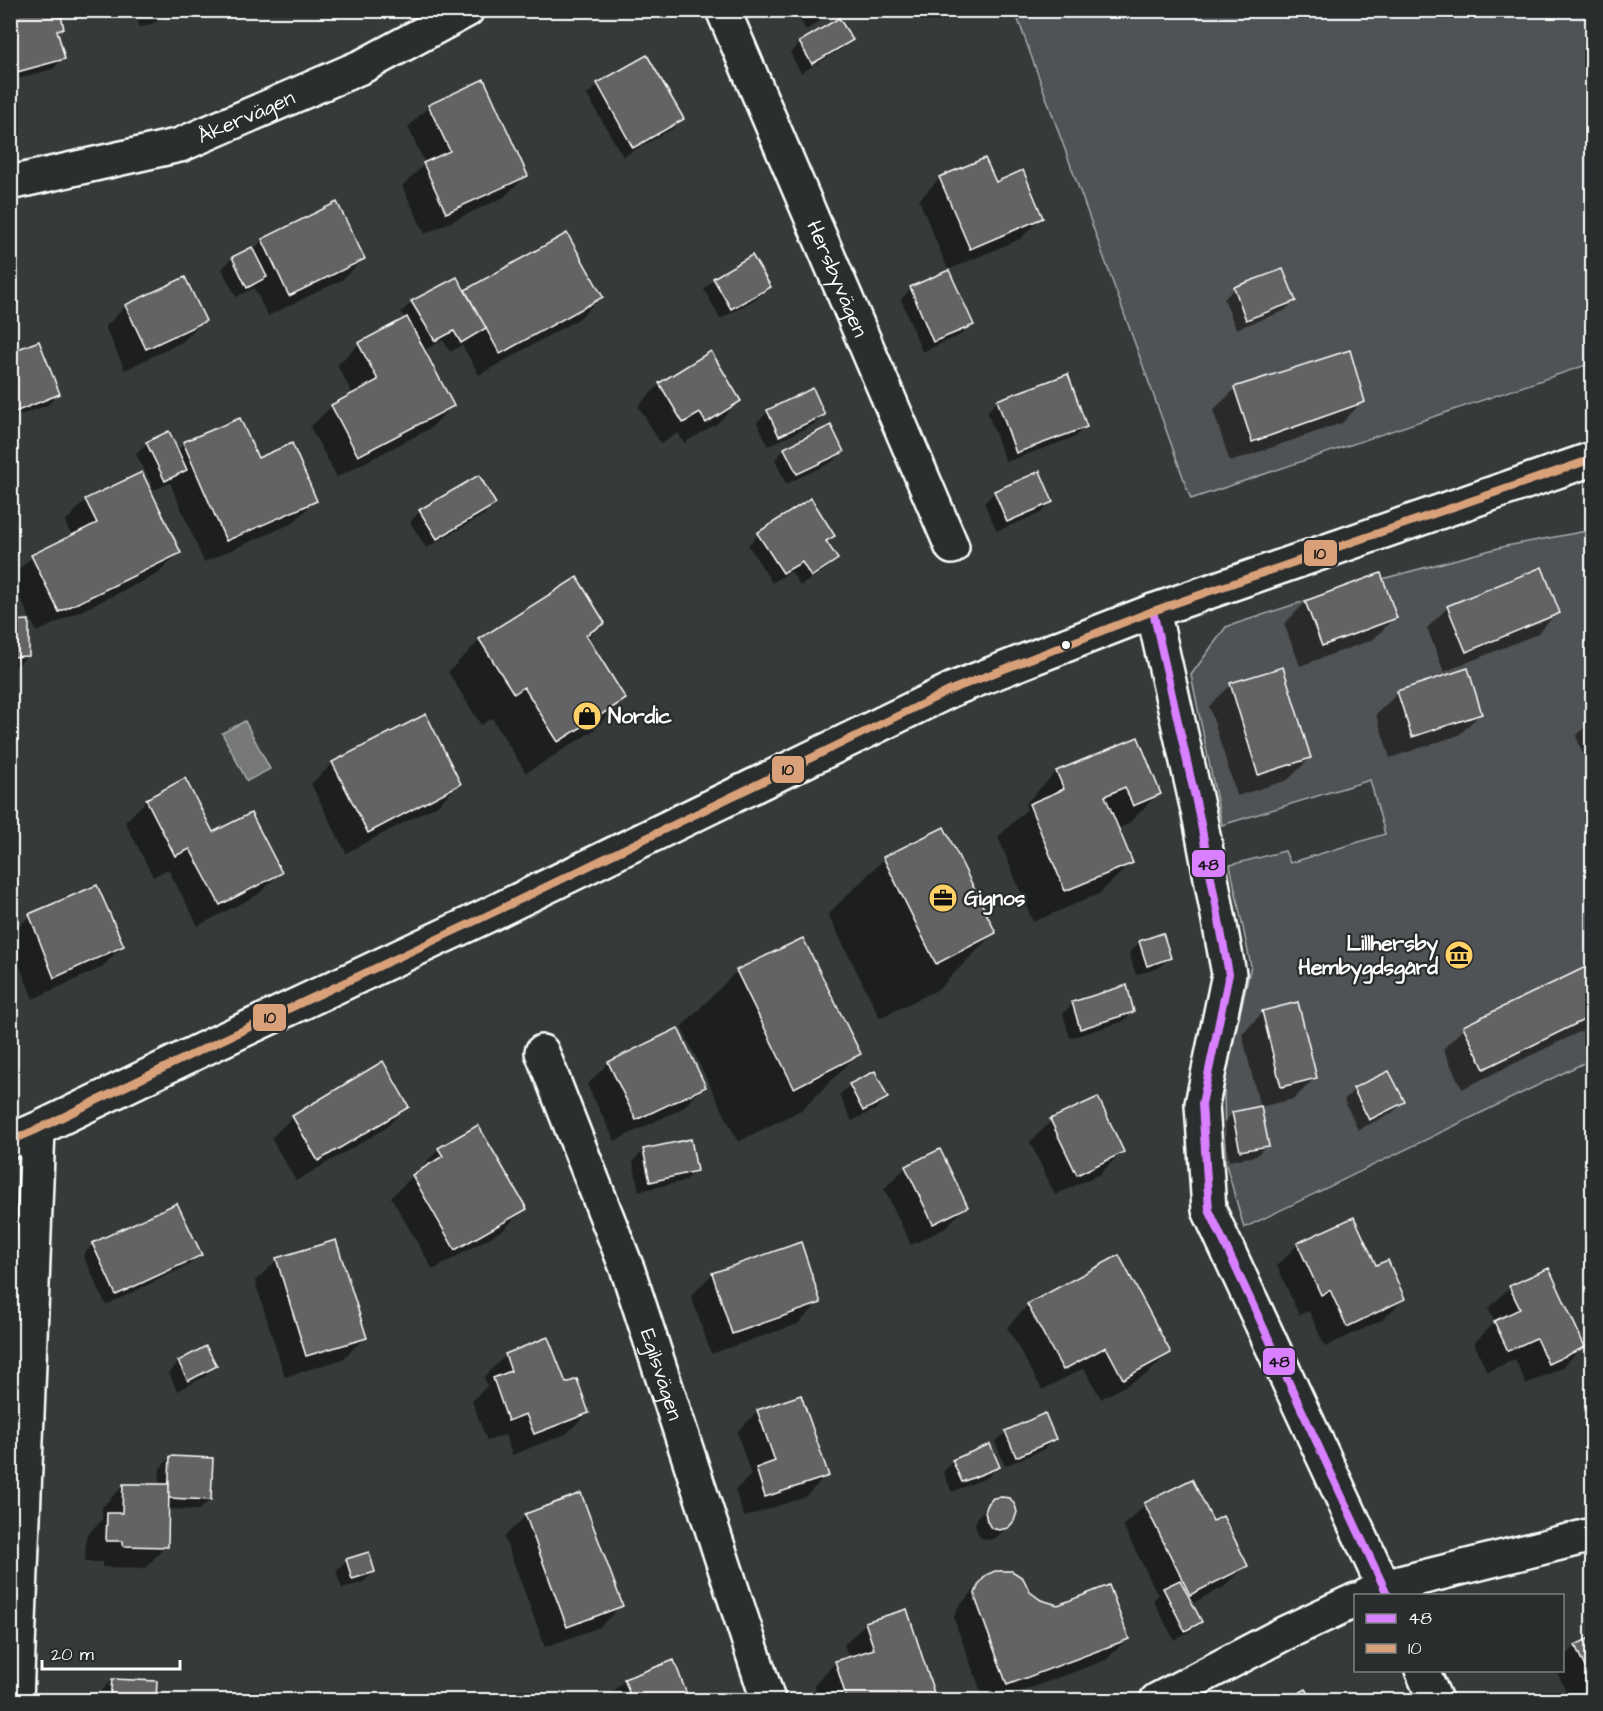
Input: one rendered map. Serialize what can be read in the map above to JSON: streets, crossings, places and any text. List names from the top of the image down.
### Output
{
  "streets": {
    "street": ["Åkervägen", "Hersbyvägen", "Egilsvägen"]
  },
  "places": {
    "shop": ["Nordic"],
    "office": ["Gignos"],
    "museum": ["Lillhersby Hembygdsgård"]
  },
  "lines": ["transit line 10", "transit line 48"],
  "legend": ["48", "10"],
  "scale_bar": "20 m"
}
